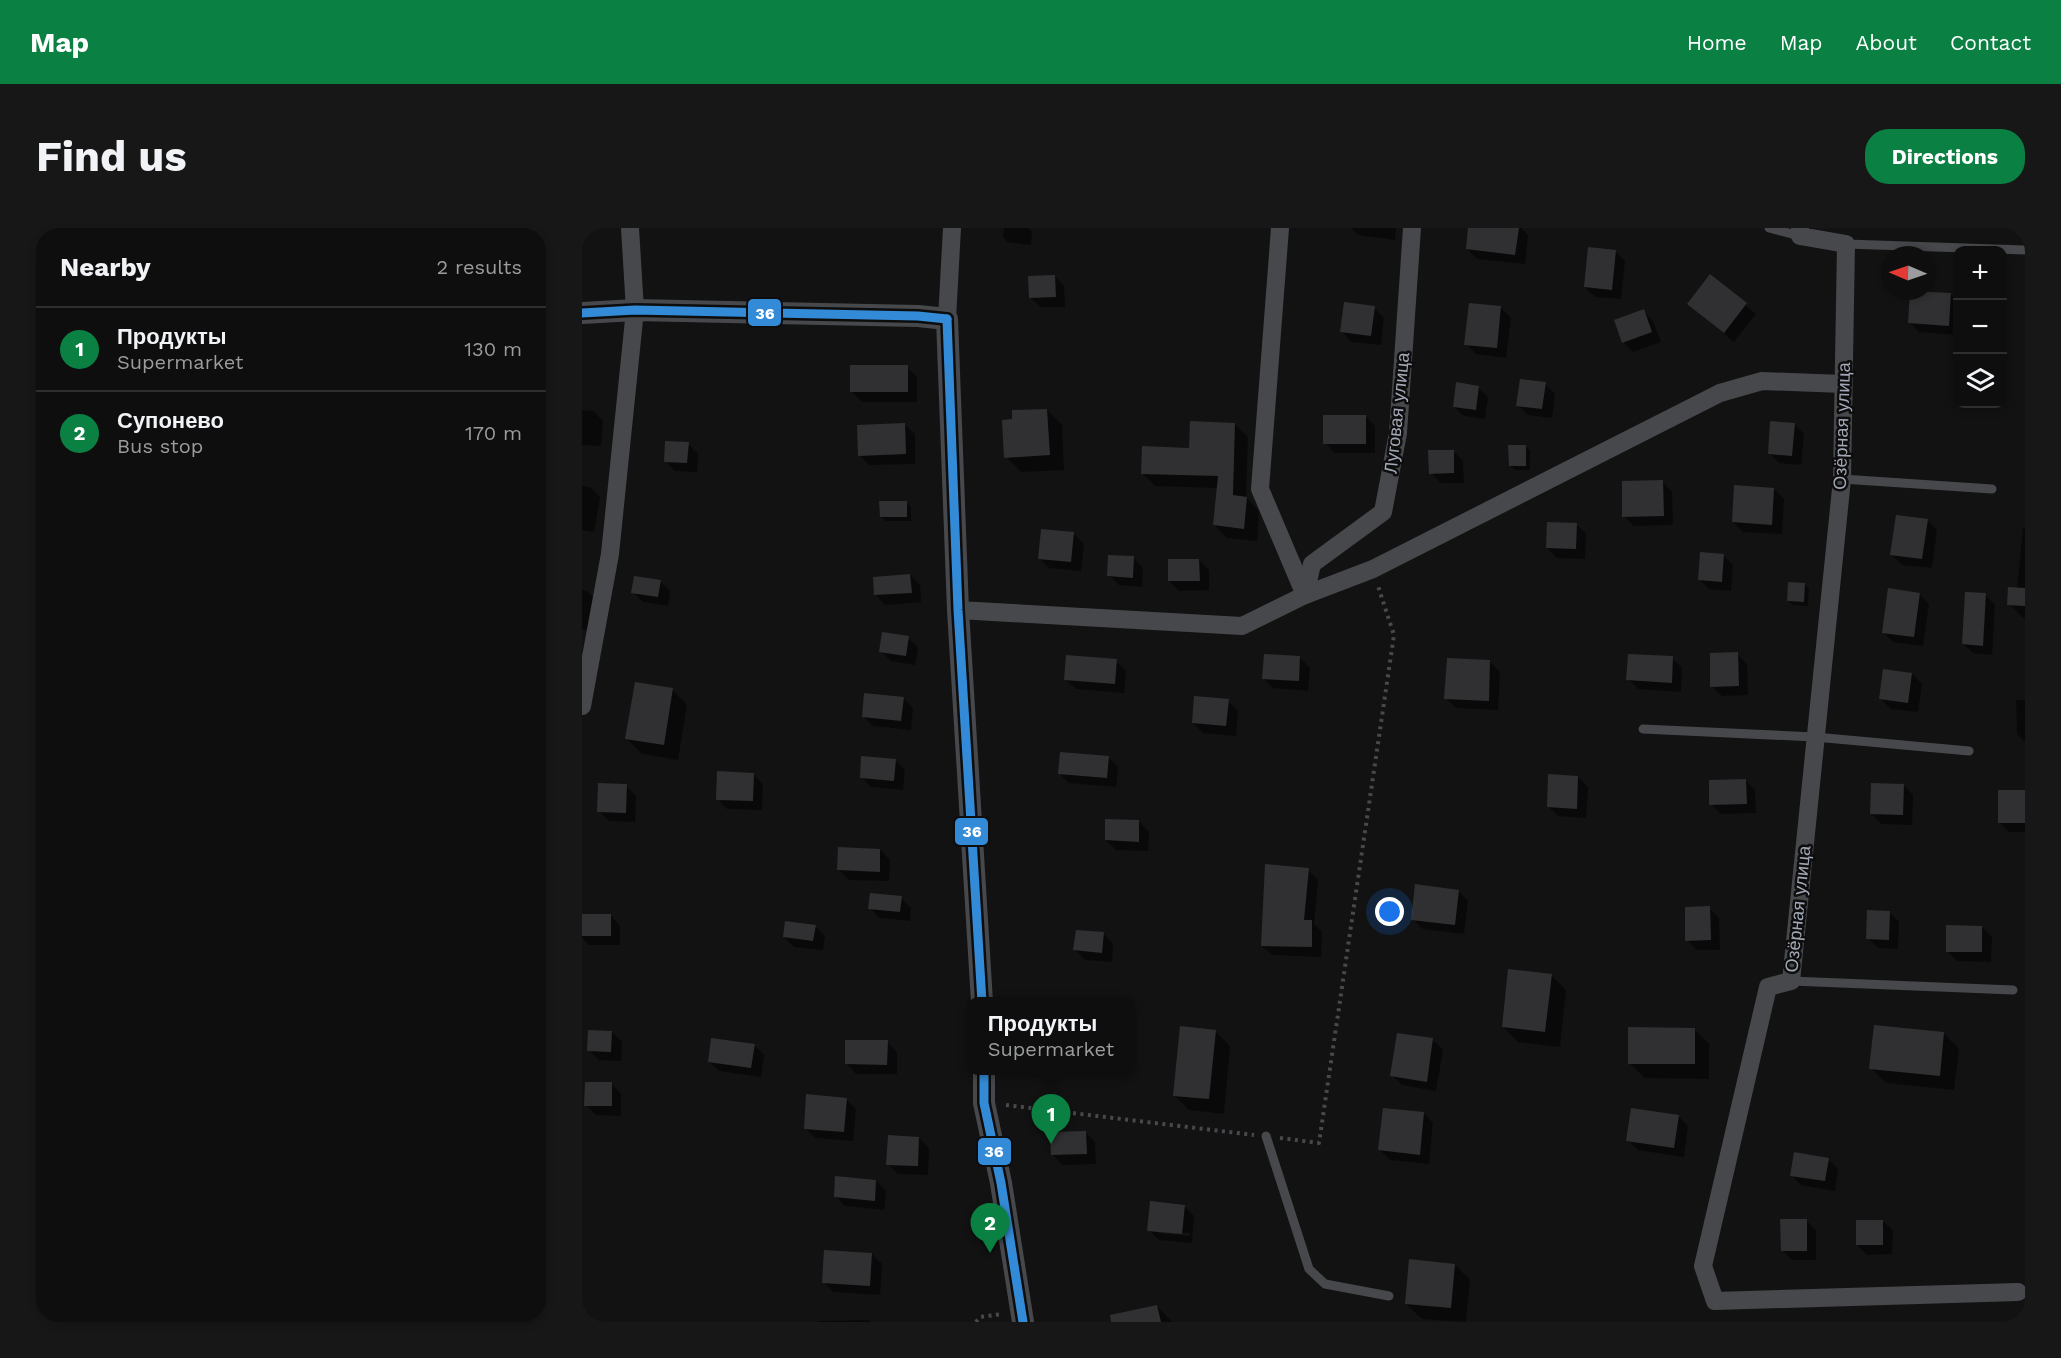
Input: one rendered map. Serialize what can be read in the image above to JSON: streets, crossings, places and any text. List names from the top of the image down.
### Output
{
  "streets": {
    "street": ["Луговая улица", "Озёрная улица"]
  },
  "lines": ["transit line 36"],
  "north": "left",
  "page": {
    "header": "Map",
    "nav": [
      "Home",
      "Map",
      "About",
      "Contact"
    ],
    "buttons": "Directions",
    "title": "Find us",
    "heading": ["Nearby", "2 results"],
    "map_buttons": ["+", "−"],
    "list": [
      {
        "mark": "1",
        "name": "Продукты",
        "note": "Supermarket",
        "value": "130 m"
      },
      {
        "mark": "2",
        "name": "Супонево",
        "note": "Bus stop",
        "value": "170 m"
      }
    ],
    "popup": ["Продукты", "Supermarket"],
    "pins": ["1", "2"]
  }
}
